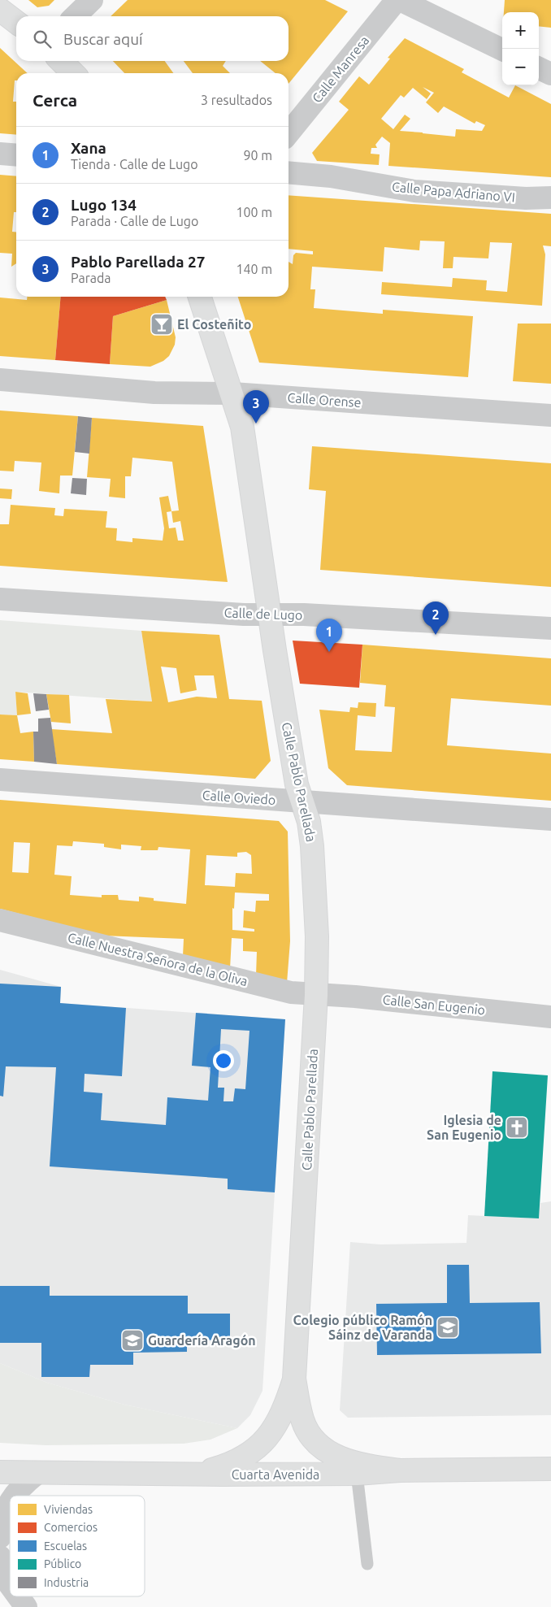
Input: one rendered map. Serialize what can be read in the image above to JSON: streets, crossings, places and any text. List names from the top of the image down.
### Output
{
  "streets": {
    "street": [
      "Calle Manresa",
      "Calle Papa Adriano VI",
      "Calle Orense",
      "Calle de Lugo",
      "Calle Pablo Parellada",
      "Calle Oviedo",
      "Calle Nuestra Señora de la Oliva",
      "Calle San Eugenio",
      "Cuarta Avenida"
    ]
  },
  "crossings": [
    ["Calle Orense", "Calle Pablo Parellada"],
    ["Calle de Lugo", "Calle Pablo Parellada"],
    ["Calle Pablo Parellada", "Calle Oviedo"],
    ["Calle Pablo Parellada", "Calle Nuestra Señora de la Oliva"],
    ["Calle Pablo Parellada", "Calle San Eugenio"],
    ["Calle Pablo Parellada", "Cuarta Avenida"],
    ["Calle Nuestra Señora de la Oliva", "Calle San Eugenio"]
  ],
  "places": {
    "bar": ["El Costeñito"],
    "church": ["Iglesia de San Eugenio"],
    "school or university": ["Colegio público Ramón Sáinz de Varanda", "Guardería Aragón"]
  },
  "legend": [
    "Viviendas",
    "Comercios",
    "Escuelas",
    "Público",
    "Industria"
  ],
  "page": {
    "map_buttons": ["+", "−"],
    "search": "Buscar aquí",
    "heading": ["Cerca", "3 resultados"],
    "list": [
      {
        "mark": "1",
        "name": "Xana",
        "note": "Tienda · Calle de Lugo",
        "value": "90 m"
      },
      {
        "mark": "2",
        "name": "Lugo 134",
        "note": "Parada · Calle de Lugo",
        "value": "100 m"
      },
      {
        "mark": "3",
        "name": "Pablo Parellada 27",
        "note": "Parada",
        "value": "140 m"
      }
    ],
    "pins": ["3", "2", "1"]
  }
}
